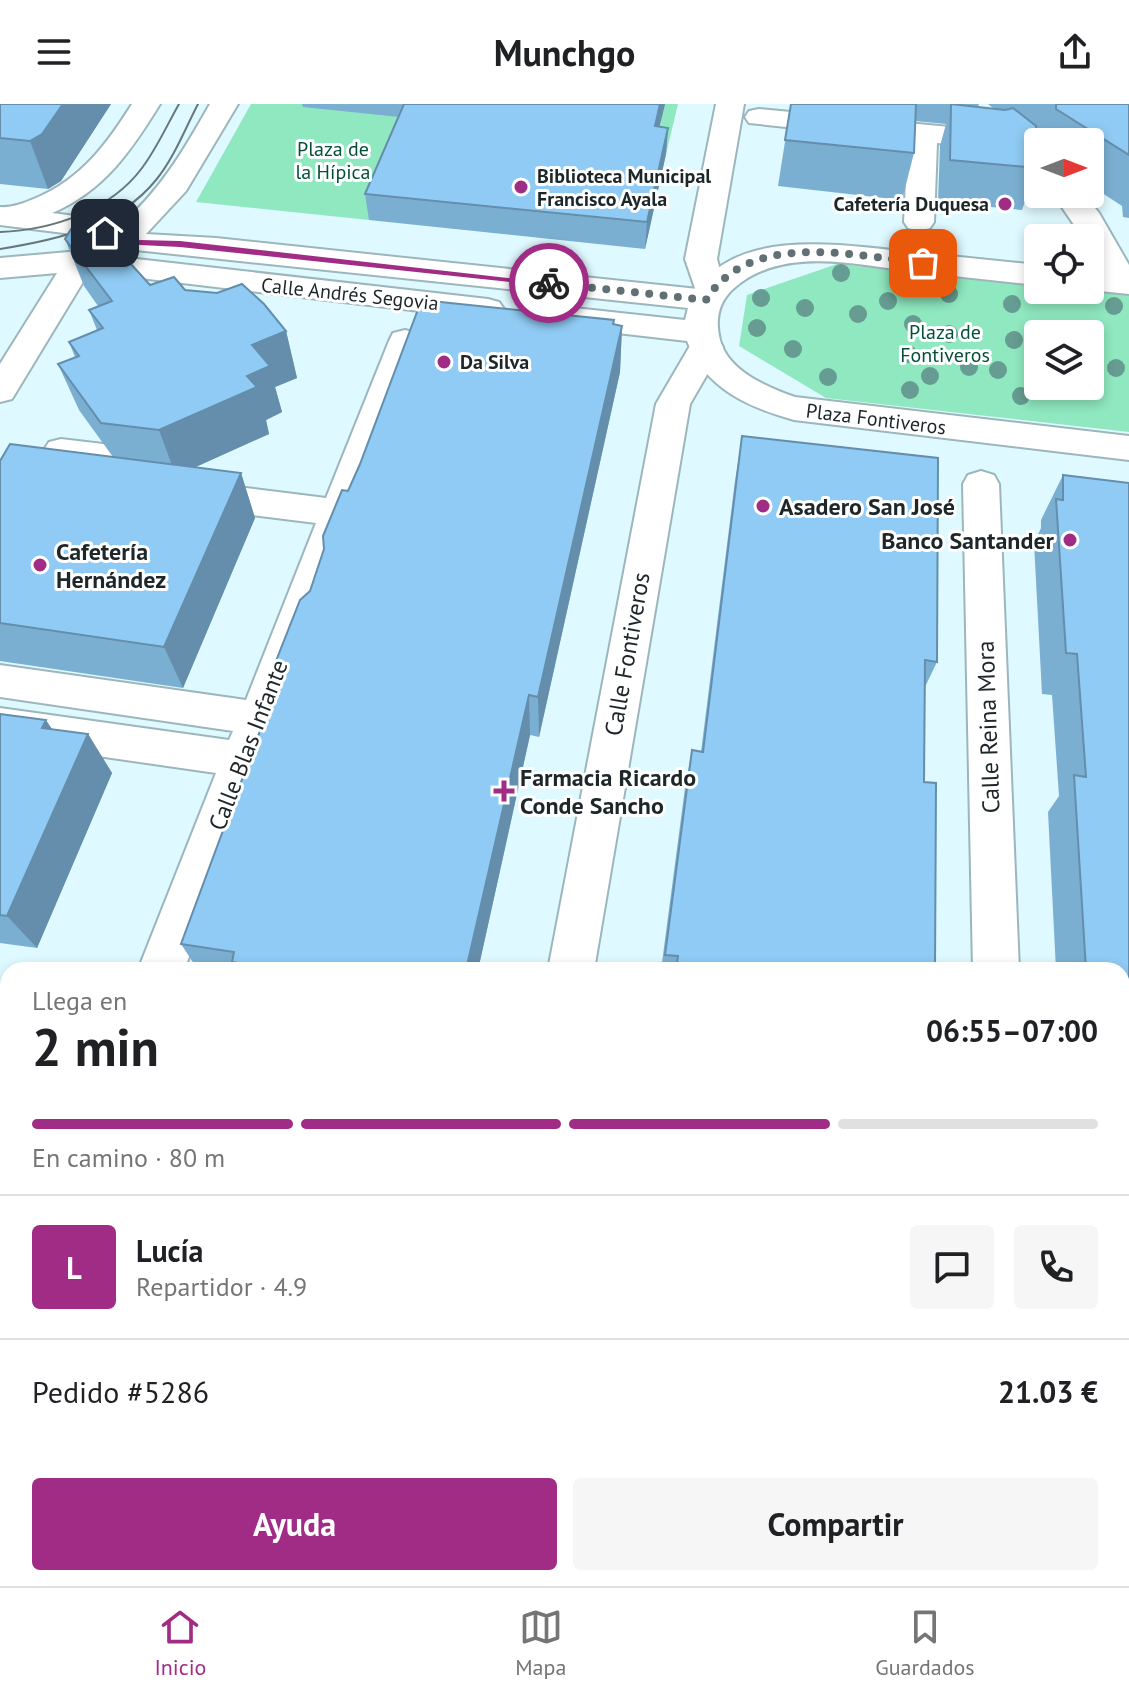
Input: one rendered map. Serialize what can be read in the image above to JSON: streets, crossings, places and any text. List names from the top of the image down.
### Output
{
  "streets": {
    "street": [
      "Calle Andrés Segovia",
      "Plaza Fontiveros",
      "Calle Fontiveros",
      "Calle Reina Mora",
      "Calle Blas Infante"
    ]
  },
  "crossings": [
    ["Calle Andrés Segovia", "Plaza Fontiveros"],
    ["Calle Andrés Segovia", "Calle Fontiveros"],
    ["Plaza Fontiveros", "Calle Fontiveros"]
  ],
  "parks": ["Plaza de la Hípica", "Plaza de Fontiveros"],
  "places": {
    "other": [
      "Biblioteca Municipal Francisco Ayala",
      "Cafetería Duquesa",
      "Da Silva",
      "Asadero San José",
      "Banco Santander",
      "Cafetería Hernández"
    ],
    "health": ["Farmacia Ricardo Conde Sancho"]
  },
  "north": "right",
  "page": {
    "header": "Munchgo",
    "heading": ["2 min", "Llega en", "06:55–07:00"],
    "panel": [
      "Lucía",
      "Repartidor · 4.9",
      "Pedido #5286",
      "21.03 €"
    ],
    "bar": "En camino · 80 m",
    "round": "L",
    "buttons": ["Ayuda", "Compartir"],
    "tabs": ["Inicio", "Mapa", "Guardados"]
  }
}
